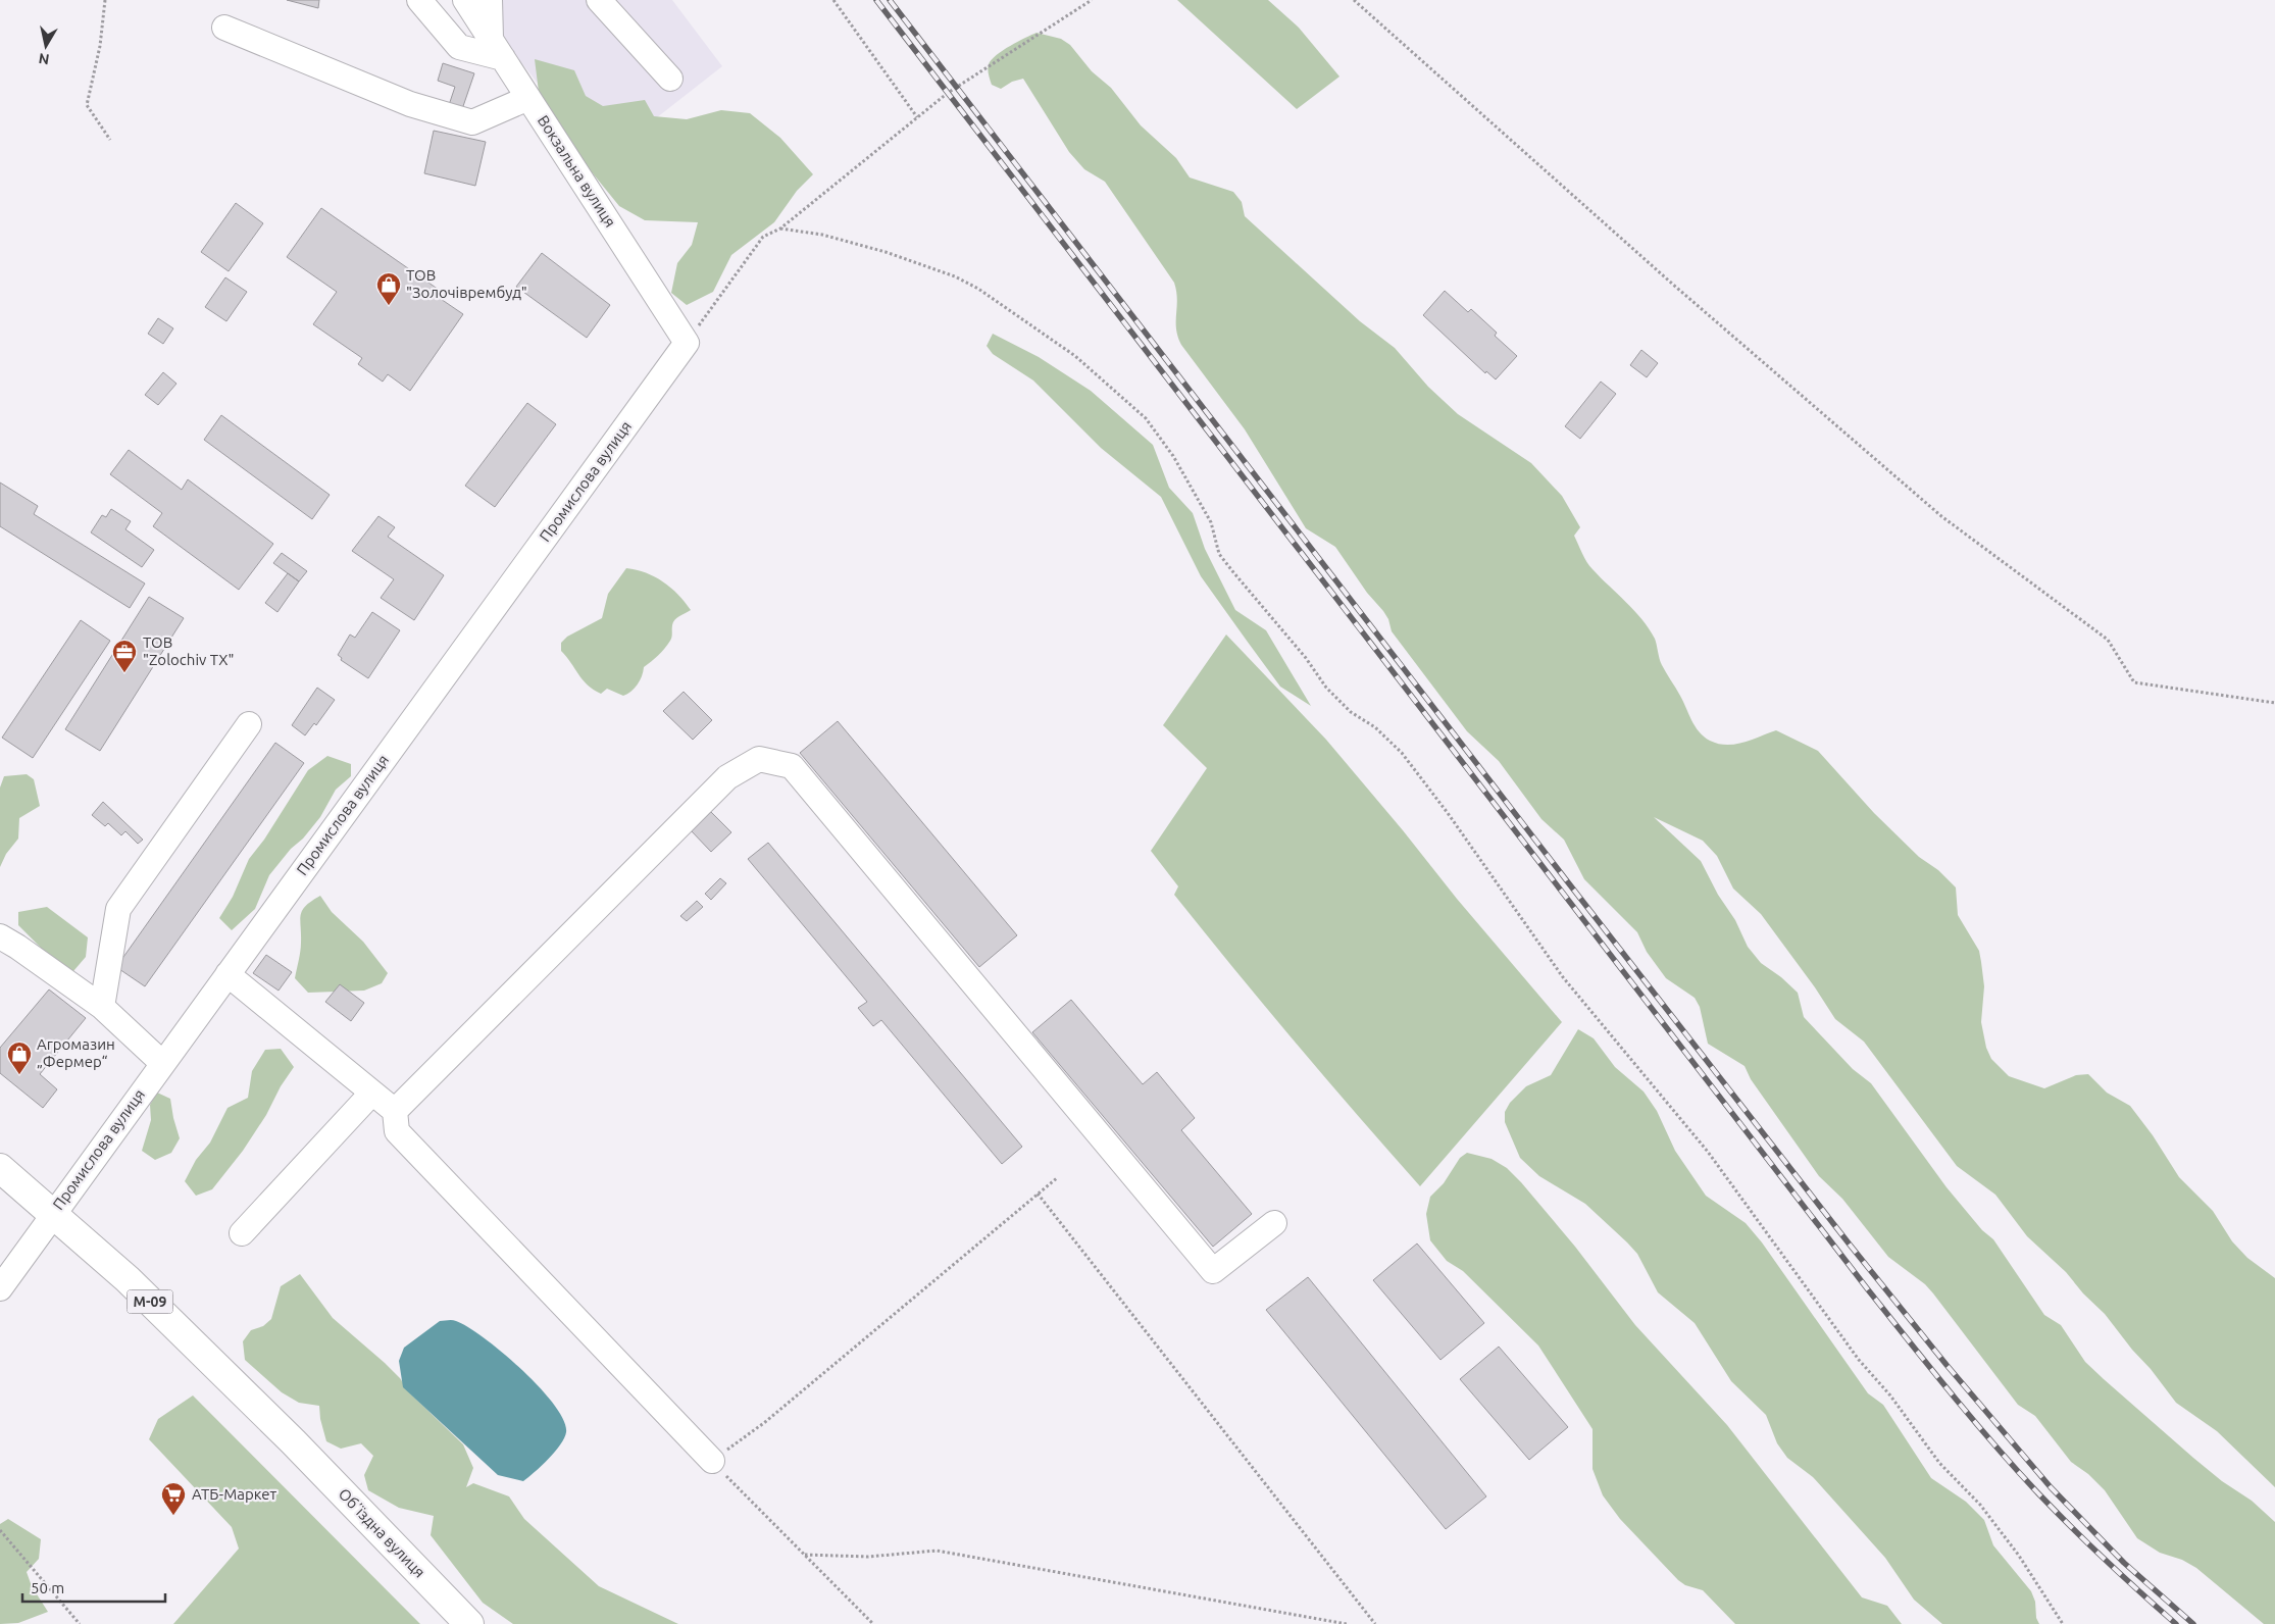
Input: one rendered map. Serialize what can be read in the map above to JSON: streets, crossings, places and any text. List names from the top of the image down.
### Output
{
  "streets": {
    "highway": ["М-09", "Обʼїздна вулиця"],
    "street": ["Вокзальна вулиця", "Промислова вулиця"]
  },
  "crossings": [
    ["Вокзальна вулиця", "Промислова вулиця"],
    ["Промислова вулиця", "М-09"],
    ["Промислова вулиця", "Обʼїздна вулиця"],
    ["М-09", "Обʼїздна вулиця"]
  ],
  "places": {
    "shop": ["ТОВ \"Золочіврембуд\"", "Агромазин „Фермер“"],
    "office": ["ТОВ \"Zolochiv TX\""],
    "supermarket": ["АТБ-Маркет"]
  },
  "scale_bar": "50 m",
  "north": "bottom"
}
